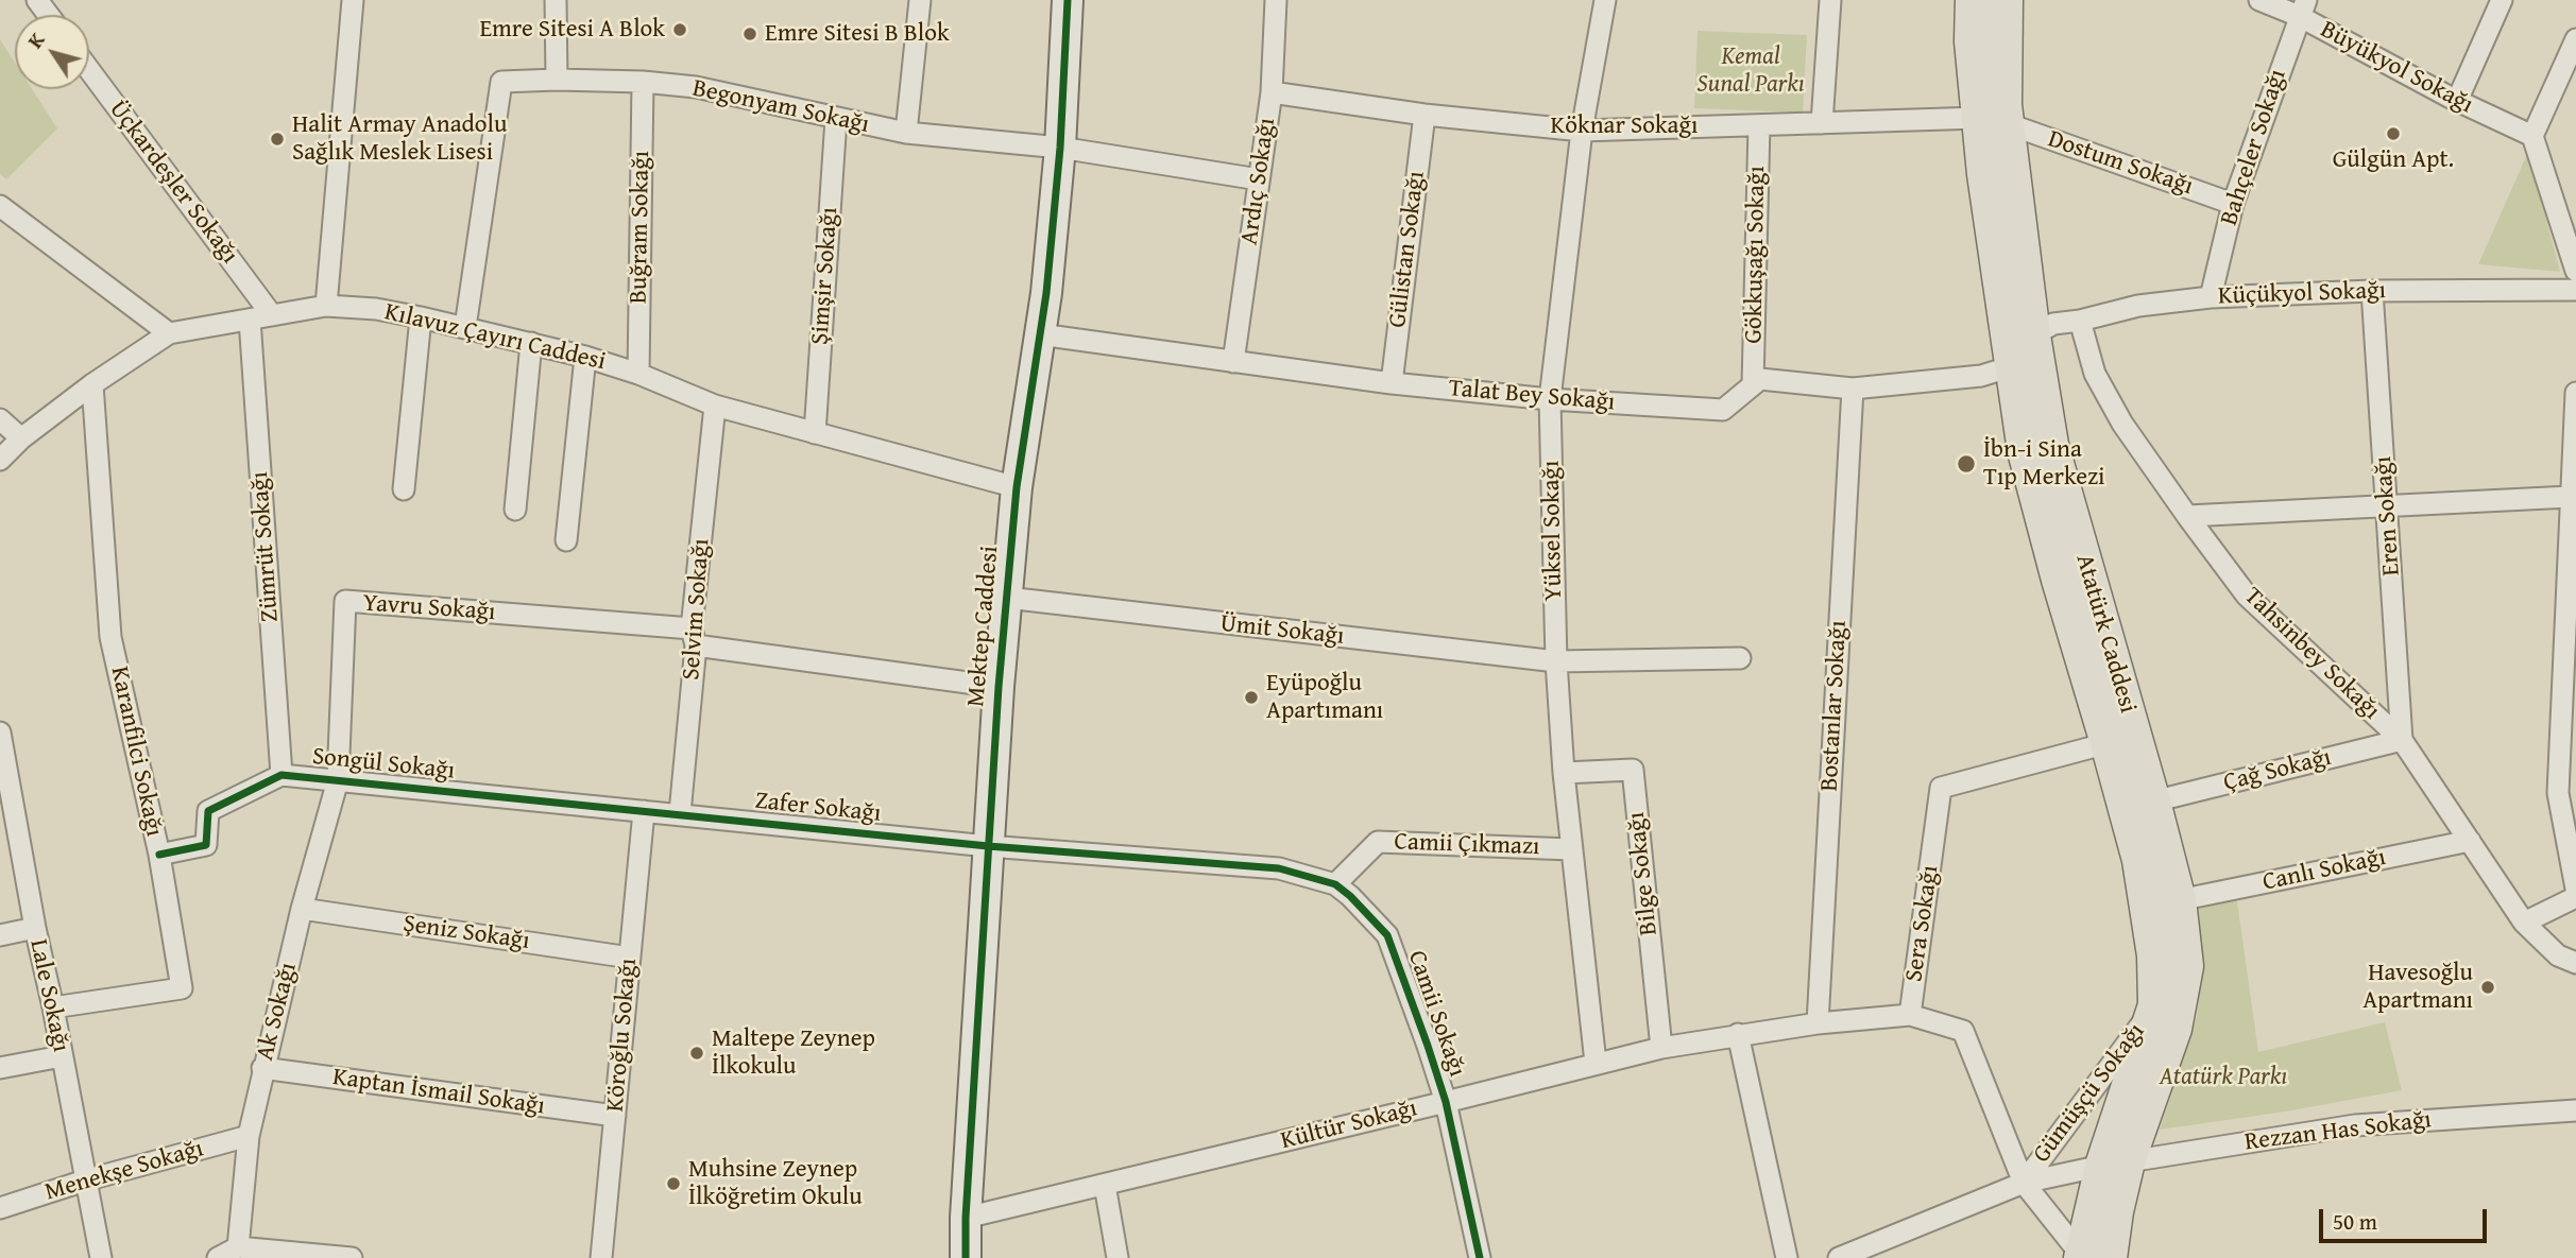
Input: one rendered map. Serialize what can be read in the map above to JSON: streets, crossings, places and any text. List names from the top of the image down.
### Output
{
  "streets": {
    "main road": ["Atatürk Caddesi"],
    "street": [
      "Büyükyol Sokağı",
      "Begonyam Sokağı",
      "Köknar Sokağı",
      "Bahçeler Sokağı",
      "Dostum Sokağı",
      "Ardıç Sokağı",
      "Üçkardeşler Sokağı",
      "Buğram Sokağı",
      "Gülistan Sokağı",
      "Gökkuşağı Sokağı",
      "Şimşir Sokağı",
      "Küçükyol Sokağı",
      "Kılavuz Çayırı Caddesi",
      "Talat Bey Sokağı",
      "Eren Sokağı",
      "Yüksel Sokağı",
      "Zümrüt Sokağı",
      "Yavru Sokağı",
      "Selvim Sokağı",
      "Mektep Caddesi",
      "Ümit Sokağı",
      "Tahsinbey Sokağı",
      "Bostanlar Sokağı",
      "Karanfilci Sokağı",
      "Songül Sokağı",
      "Çağ Sokağı",
      "Zafer Sokağı",
      "Camii Çıkmazı",
      "Canlı Sokağı",
      "Bilge Sokağı",
      "Sera Sokağı",
      "Şeniz Sokağı",
      "Lale Sokağı",
      "Ak Sokağı",
      "Camii Sokağı",
      "Köroğlu Sokağı",
      "Kaptan İsmail Sokağı",
      "Gümüşçü Sokağı",
      "Kültür Sokağı",
      "Rezzan Has Sokağı",
      "Menekşe Sokağı"
    ]
  },
  "crossings": [
    ["Büyükyol Sokağı", "Bahçeler Sokağı"],
    ["Begonyam Sokağı", "Ardıç Sokağı"],
    ["Begonyam Sokağı", "Buğram Sokağı"],
    ["Begonyam Sokağı", "Şimşir Sokağı"],
    ["Begonyam Sokağı", "Kılavuz Çayırı Caddesi"],
    ["Begonyam Sokağı", "Mektep Caddesi"],
    ["Köknar Sokağı", "Dostum Sokağı"],
    ["Köknar Sokağı", "Ardıç Sokağı"],
    ["Köknar Sokağı", "Gülistan Sokağı"],
    ["Köknar Sokağı", "Gökkuşağı Sokağı"],
    ["Köknar Sokağı", "Yüksel Sokağı"],
    ["Köknar Sokağı", "Atatürk Caddesi"],
    ["Bahçeler Sokağı", "Dostum Sokağı"],
    ["Bahçeler Sokağı", "Küçükyol Sokağı"],
    ["Dostum Sokağı", "Atatürk Caddesi"],
    ["Ardıç Sokağı", "Talat Bey Sokağı"],
    ["Üçkardeşler Sokağı", "Kılavuz Çayırı Caddesi"],
    ["Buğram Sokağı", "Kılavuz Çayırı Caddesi"],
    ["Gülistan Sokağı", "Talat Bey Sokağı"],
    ["Gökkuşağı Sokağı", "Talat Bey Sokağı"],
    ["Şimşir Sokağı", "Kılavuz Çayırı Caddesi"],
    ["Küçükyol Sokağı", "Eren Sokağı"],
    ["Küçükyol Sokağı", "Atatürk Caddesi"],
    ["Küçükyol Sokağı", "Tahsinbey Sokağı"],
    ["Kılavuz Çayırı Caddesi", "Zümrüt Sokağı"],
    ["Kılavuz Çayırı Caddesi", "Selvim Sokağı"],
    ["Kılavuz Çayırı Caddesi", "Mektep Caddesi"],
    ["Kılavuz Çayırı Caddesi", "Karanfilci Sokağı"],
    ["Talat Bey Sokağı", "Yüksel Sokağı"],
    ["Talat Bey Sokağı", "Mektep Caddesi"],
    ["Eren Sokağı", "Tahsinbey Sokağı"],
    ["Eren Sokağı", "Çağ Sokağı"],
    ["Yüksel Sokağı", "Ümit Sokağı"],
    ["Yüksel Sokağı", "Camii Çıkmazı"],
    ["Yüksel Sokağı", "Bilge Sokağı"],
    ["Yüksel Sokağı", "Kültür Sokağı"],
    ["Zümrüt Sokağı", "Songül Sokağı"],
    ["Yavru Sokağı", "Selvim Sokağı"],
    ["Yavru Sokağı", "Mektep Caddesi"],
    ["Yavru Sokağı", "Songül Sokağı"],
    ["Yavru Sokağı", "Ak Sokağı"],
    ["Selvim Sokağı", "Zafer Sokağı"],
    ["Mektep Caddesi", "Ümit Sokağı"],
    ["Mektep Caddesi", "Zafer Sokağı"],
    ["Mektep Caddesi", "Camii Sokağı"],
    ["Mektep Caddesi", "Kültür Sokağı"],
    ["Atatürk Caddesi", "Çağ Sokağı"],
    ["Atatürk Caddesi", "Canlı Sokağı"],
    ["Atatürk Caddesi", "Sera Sokağı"],
    ["Atatürk Caddesi", "Gümüşçü Sokağı"],
    ["Atatürk Caddesi", "Rezzan Has Sokağı"],
    ["Tahsinbey Sokağı", "Çağ Sokağı"],
    ["Tahsinbey Sokağı", "Canlı Sokağı"],
    ["Bostanlar Sokağı", "Kültür Sokağı"],
    ["Karanfilci Sokağı", "Songül Sokağı"],
    ["Karanfilci Sokağı", "Lale Sokağı"],
    ["Songül Sokağı", "Zafer Sokağı"],
    ["Songül Sokağı", "Ak Sokağı"],
    ["Songül Sokağı", "Köroğlu Sokağı"],
    ["Zafer Sokağı", "Camii Sokağı"],
    ["Zafer Sokağı", "Köroğlu Sokağı"],
    ["Camii Çıkmazı", "Camii Sokağı"],
    ["Bilge Sokağı", "Kültür Sokağı"],
    ["Sera Sokağı", "Gümüşçü Sokağı"],
    ["Sera Sokağı", "Kültür Sokağı"],
    ["Şeniz Sokağı", "Ak Sokağı"],
    ["Şeniz Sokağı", "Köroğlu Sokağı"],
    ["Lale Sokağı", "Menekşe Sokağı"],
    ["Ak Sokağı", "Kaptan İsmail Sokağı"],
    ["Ak Sokağı", "Menekşe Sokağı"],
    ["Camii Sokağı", "Kültür Sokağı"],
    ["Köroğlu Sokağı", "Kaptan İsmail Sokağı"],
    ["Gümüşçü Sokağı", "Rezzan Has Sokağı"]
  ],
  "parks": ["Kemal Sunal Parkı", "Atatürk Parkı"],
  "places": [
    "Emre Sitesi A Blok",
    "Emre Sitesi B Blok",
    "Gülgün Apt.",
    "Halit Armay Anadolu Sağlık Meslek Lisesi",
    "İbn-i Sina Tıp Merkezi",
    "Eyüpoğlu Apartımanı",
    "Havesoğlu Apartmanı",
    "Maltepe Zeynep İlkokulu",
    "Muhsine Zeynep İlköğretim Okulu"
  ],
  "scale_bar": "50 m",
  "north": "top left"
}
